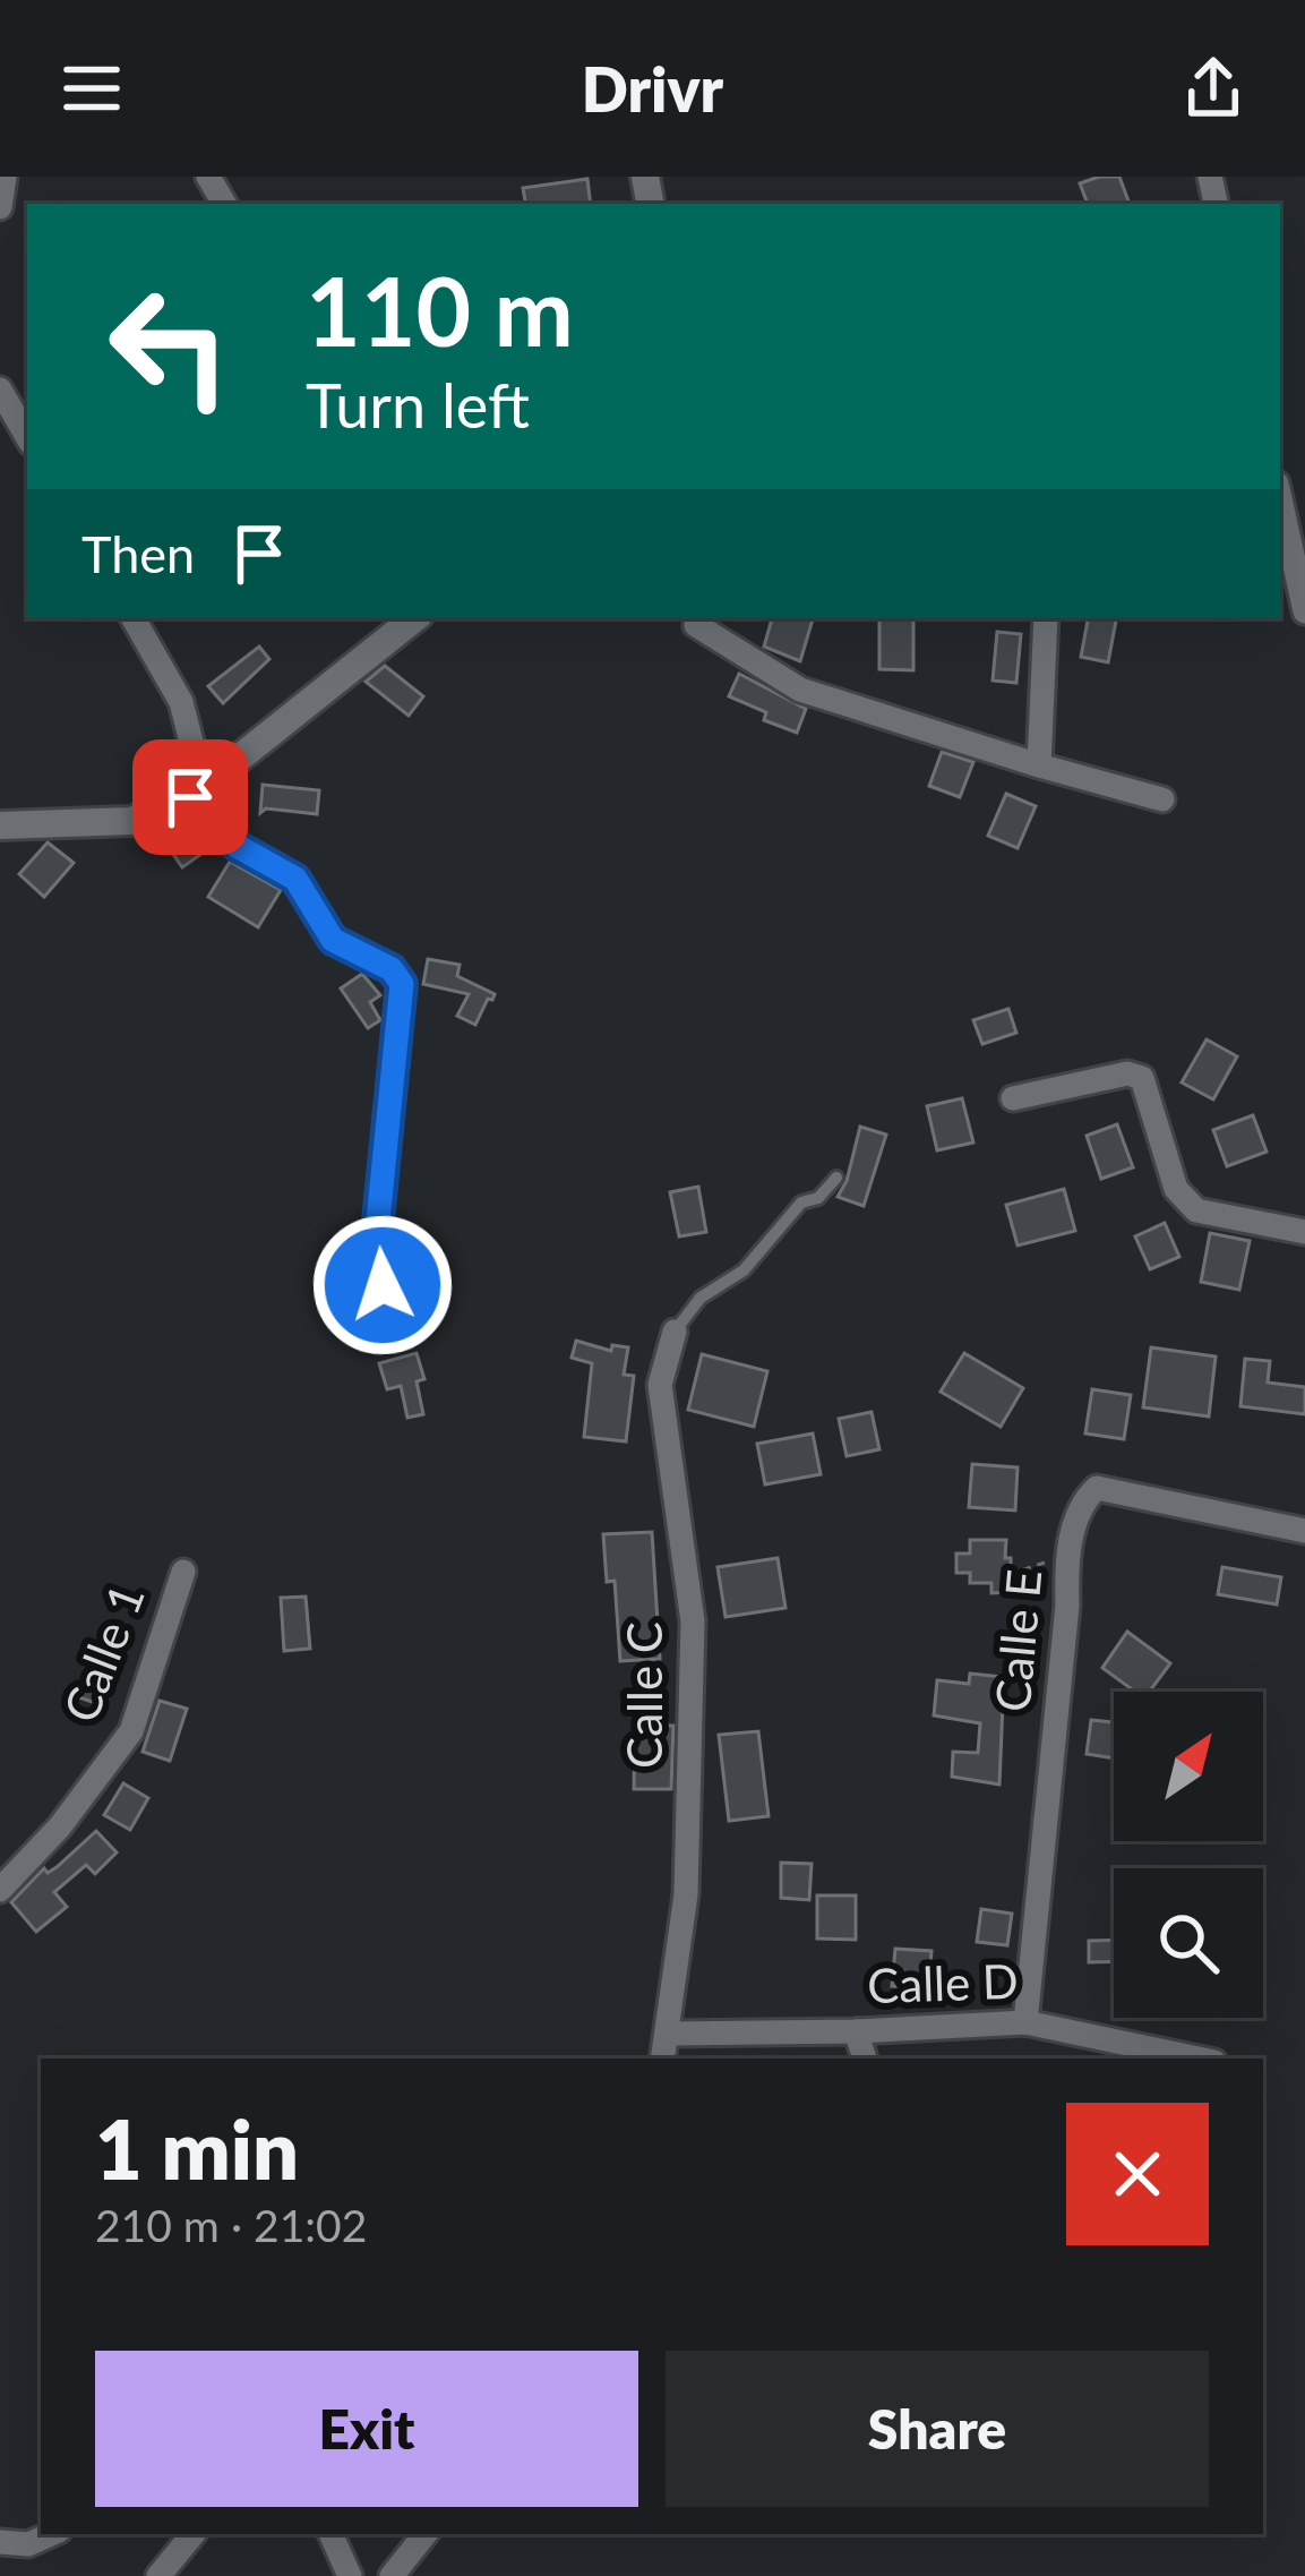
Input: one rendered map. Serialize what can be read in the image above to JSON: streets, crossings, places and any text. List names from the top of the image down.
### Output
{
  "streets": {
    "street": [
      "Calle E",
      "Calle 1",
      "Calle C",
      "Calle D"
    ]
  },
  "crossings": [
    ["Calle E", "Calle D"],
    ["Calle C", "Calle D"]
  ],
  "north": "top right",
  "page": {
    "header": "Drivr",
    "turn": ["110 m", "Turn left"],
    "then": "Then",
    "heading": ["1 min", "210 m · 21:02"],
    "buttons": ["Exit", "Share"]
  }
}
